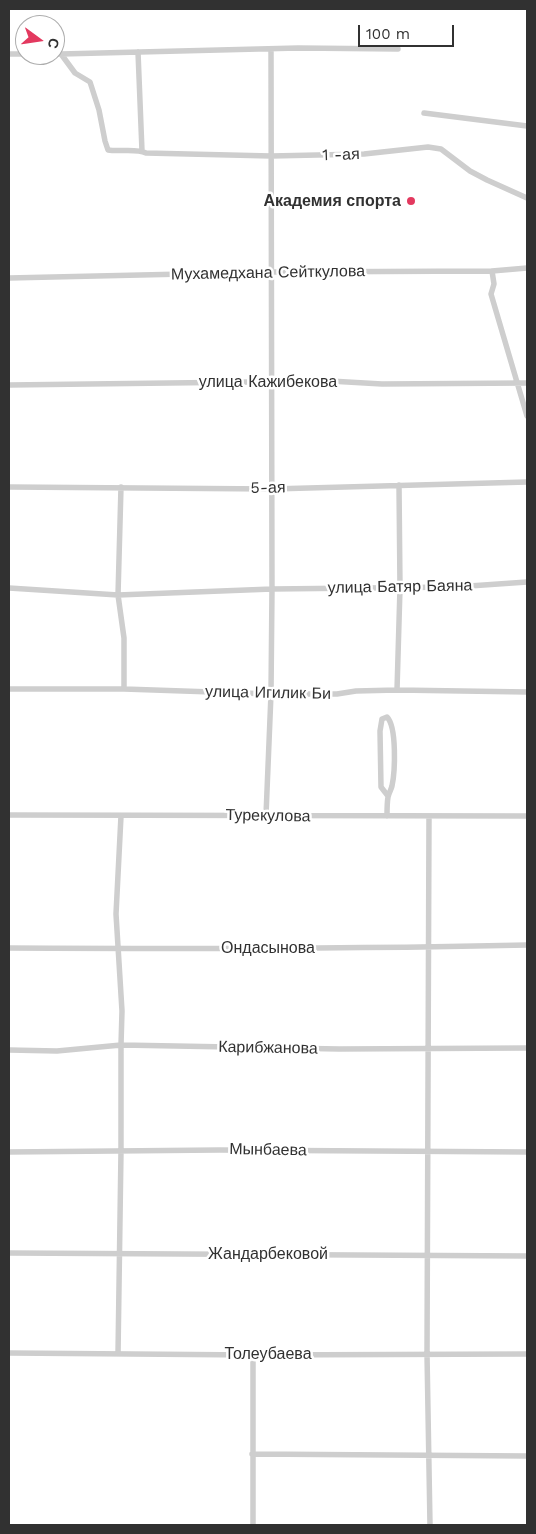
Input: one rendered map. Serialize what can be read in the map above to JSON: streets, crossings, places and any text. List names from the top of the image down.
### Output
{
  "streets": {
    "street": [
      "1 -ая",
      "Мухамедхана Сейткулова",
      "улица Кажибекова",
      "5-ая",
      "улица Батяр Баяна",
      "улица Игилик Би",
      "Турекулова",
      "Ондасынова",
      "Карибжанова",
      "Мынбаева",
      "Жандарбековой",
      "Толеубаева"
    ]
  },
  "places": ["Академия спорта"],
  "scale_bar": "100 m",
  "north": "right"
}
